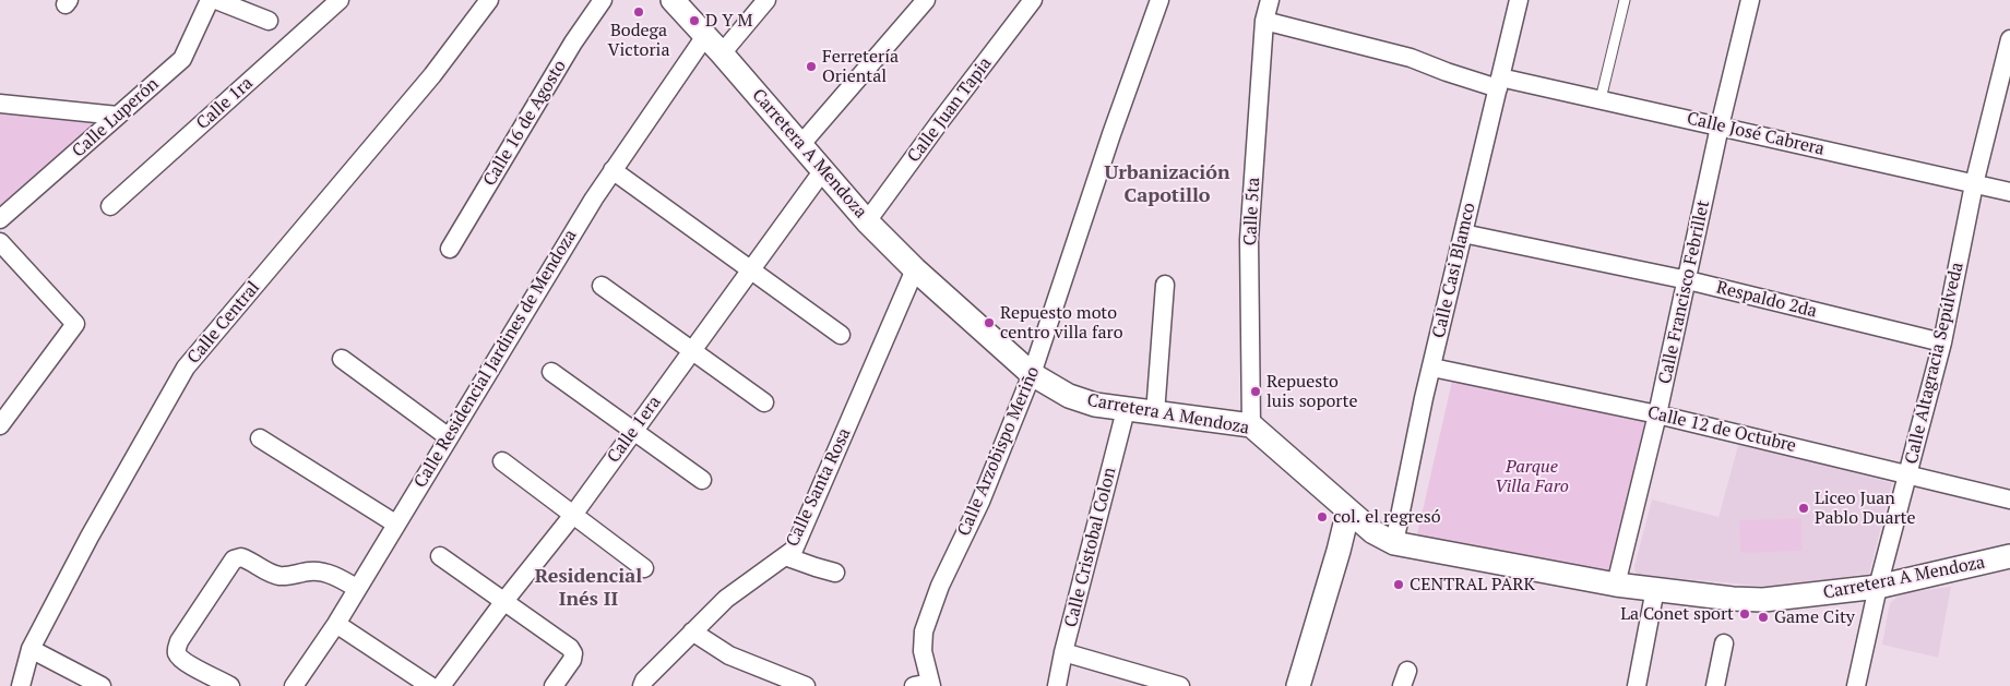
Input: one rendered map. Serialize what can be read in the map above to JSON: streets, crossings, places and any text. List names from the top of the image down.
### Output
{
  "streets": {
    "street": [
      "Calle 1ra",
      "Calle Juan Tapia",
      "Calle Luperón",
      "Calle 16 de Agosto",
      "Calle José Cabrera",
      "Carretera A Mendoza",
      "Calle 5ta",
      "Calle Casi Blamco",
      "Calle Francisco Febrillet",
      "Respaldo 2da",
      "Calle Central",
      "Calle Residencial Jardines de Mendoza",
      "Calle Altagracia Sepúlveda",
      "Calle 1era",
      "Calle 12 de Octubre",
      "Calle Arzobispo Meriño",
      "Calle Santa Rosa",
      "Calle Cristobal Colon"
    ]
  },
  "crossings": [
    ["Calle Juan Tapia", "Carretera A Mendoza"],
    ["Calle José Cabrera", "Calle 5ta"],
    ["Calle José Cabrera", "Calle Casi Blamco"],
    ["Calle José Cabrera", "Calle Francisco Febrillet"],
    ["Calle José Cabrera", "Calle Altagracia Sepúlveda"],
    ["Carretera A Mendoza", "Calle 5ta"],
    ["Carretera A Mendoza", "Calle Casi Blamco"],
    ["Carretera A Mendoza", "Calle Francisco Febrillet"],
    ["Carretera A Mendoza", "Calle Residencial Jardines de Mendoza"],
    ["Carretera A Mendoza", "Calle Altagracia Sepúlveda"],
    ["Carretera A Mendoza", "Calle 1era"],
    ["Carretera A Mendoza", "Calle Arzobispo Meriño"],
    ["Carretera A Mendoza", "Calle Santa Rosa"],
    ["Carretera A Mendoza", "Calle Cristobal Colon"],
    ["Calle Casi Blamco", "Respaldo 2da"],
    ["Calle Casi Blamco", "Calle 12 de Octubre"],
    ["Calle Francisco Febrillet", "Respaldo 2da"],
    ["Calle Francisco Febrillet", "Calle 12 de Octubre"],
    ["Respaldo 2da", "Calle Altagracia Sepúlveda"],
    ["Calle Altagracia Sepúlveda", "Calle 12 de Octubre"]
  ],
  "districts": ["Urbanización Capotillo", "Residencial Inés II"],
  "parks": ["Parque Villa Faro"],
  "places": [
    "Bodega Victoria",
    "D Y M",
    "Ferretería Oriental",
    "Repuesto moto centro villa faro",
    "Repuesto luis soporte",
    "Liceo Juan Pablo Duarte",
    "col. el regresó",
    "CENTRAL PARK",
    "La Conet sport",
    "Game City"
  ]
}
